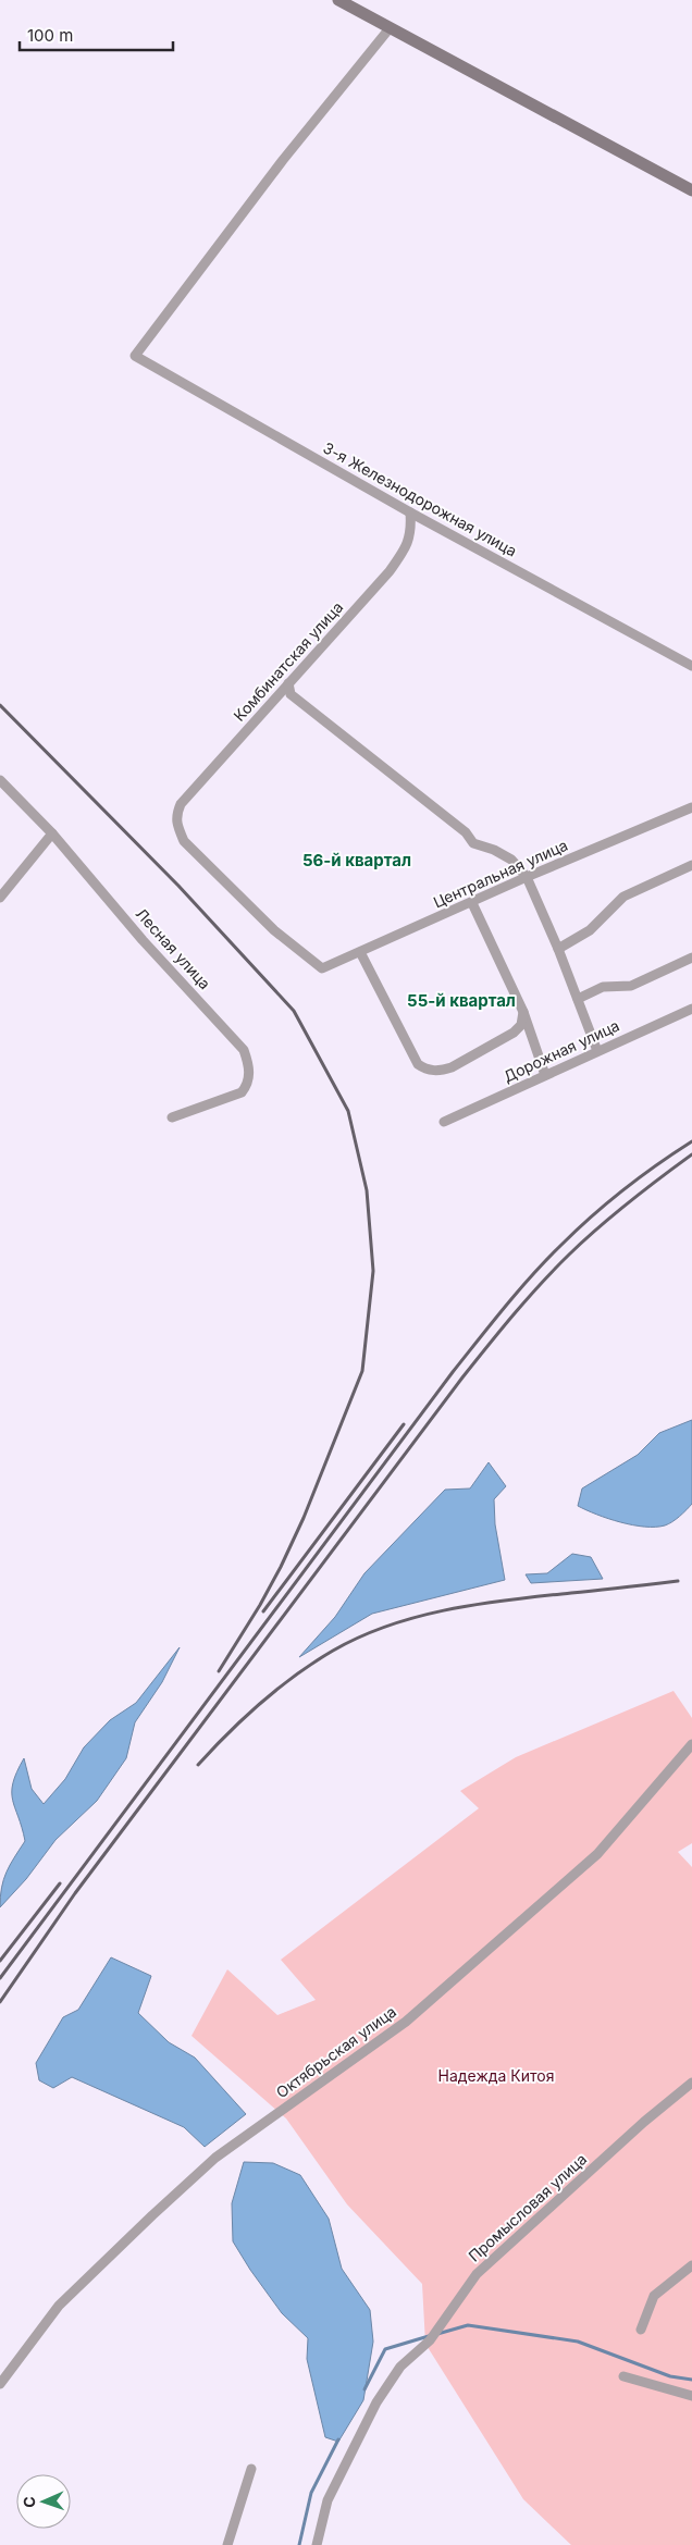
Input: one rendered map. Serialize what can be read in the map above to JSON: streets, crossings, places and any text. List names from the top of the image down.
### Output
{
  "streets": {
    "street": [
      "3-я Железнодорожная улица",
      "Комбинатская улица",
      "Центральная улица",
      "Лесная улица",
      "Дорожная улица",
      "Октябрьская улица",
      "Промысловая улица"
    ]
  },
  "crossings": [
    ["3-я Железнодорожная улица", "Комбинатская улица"],
    ["Комбинатская улица", "Центральная улица"]
  ],
  "districts": ["56-й квартал", "55-й квартал"],
  "parks": ["Надежда Китоя"],
  "scale_bar": "100 m",
  "north": "left"
}
